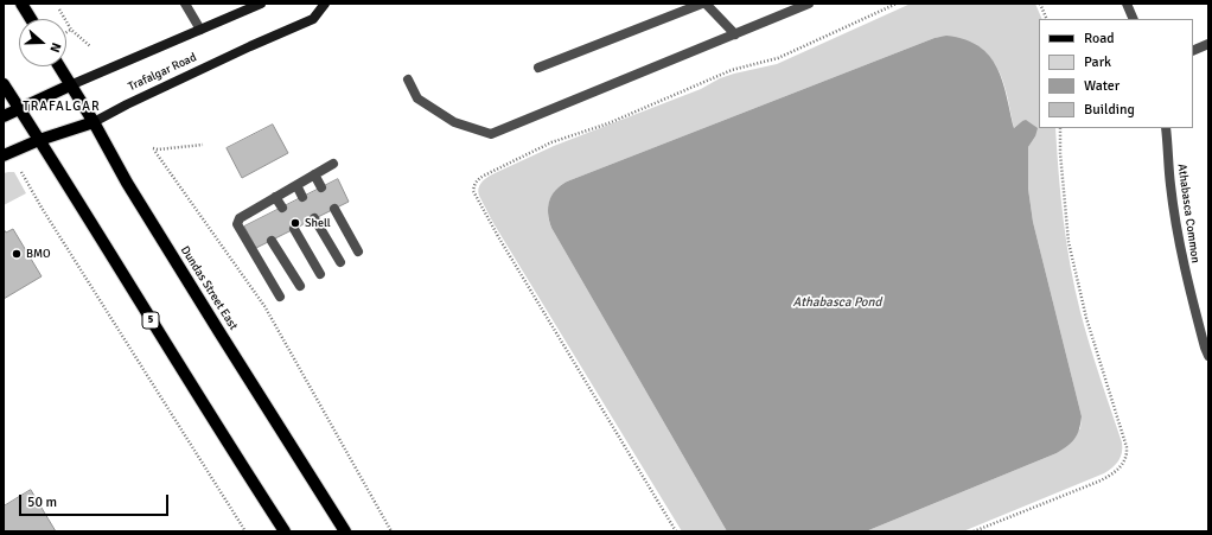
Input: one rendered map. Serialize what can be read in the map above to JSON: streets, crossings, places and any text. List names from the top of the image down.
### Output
{
  "streets": {
    "main road": ["Trafalgar Road", "Dundas Street East", "5"],
    "street": ["Athabasca Common"]
  },
  "crossings": [
    ["Trafalgar Road", "Dundas Street East"],
    ["Trafalgar Road", "5"]
  ],
  "districts": ["TRAFALGAR"],
  "water": ["Athabasca Pond"],
  "places": ["Shell", "BMO"],
  "legend": [
    "Road",
    "Park",
    "Water",
    "Building"
  ],
  "scale_bar": "50 m",
  "north": "right"
}
